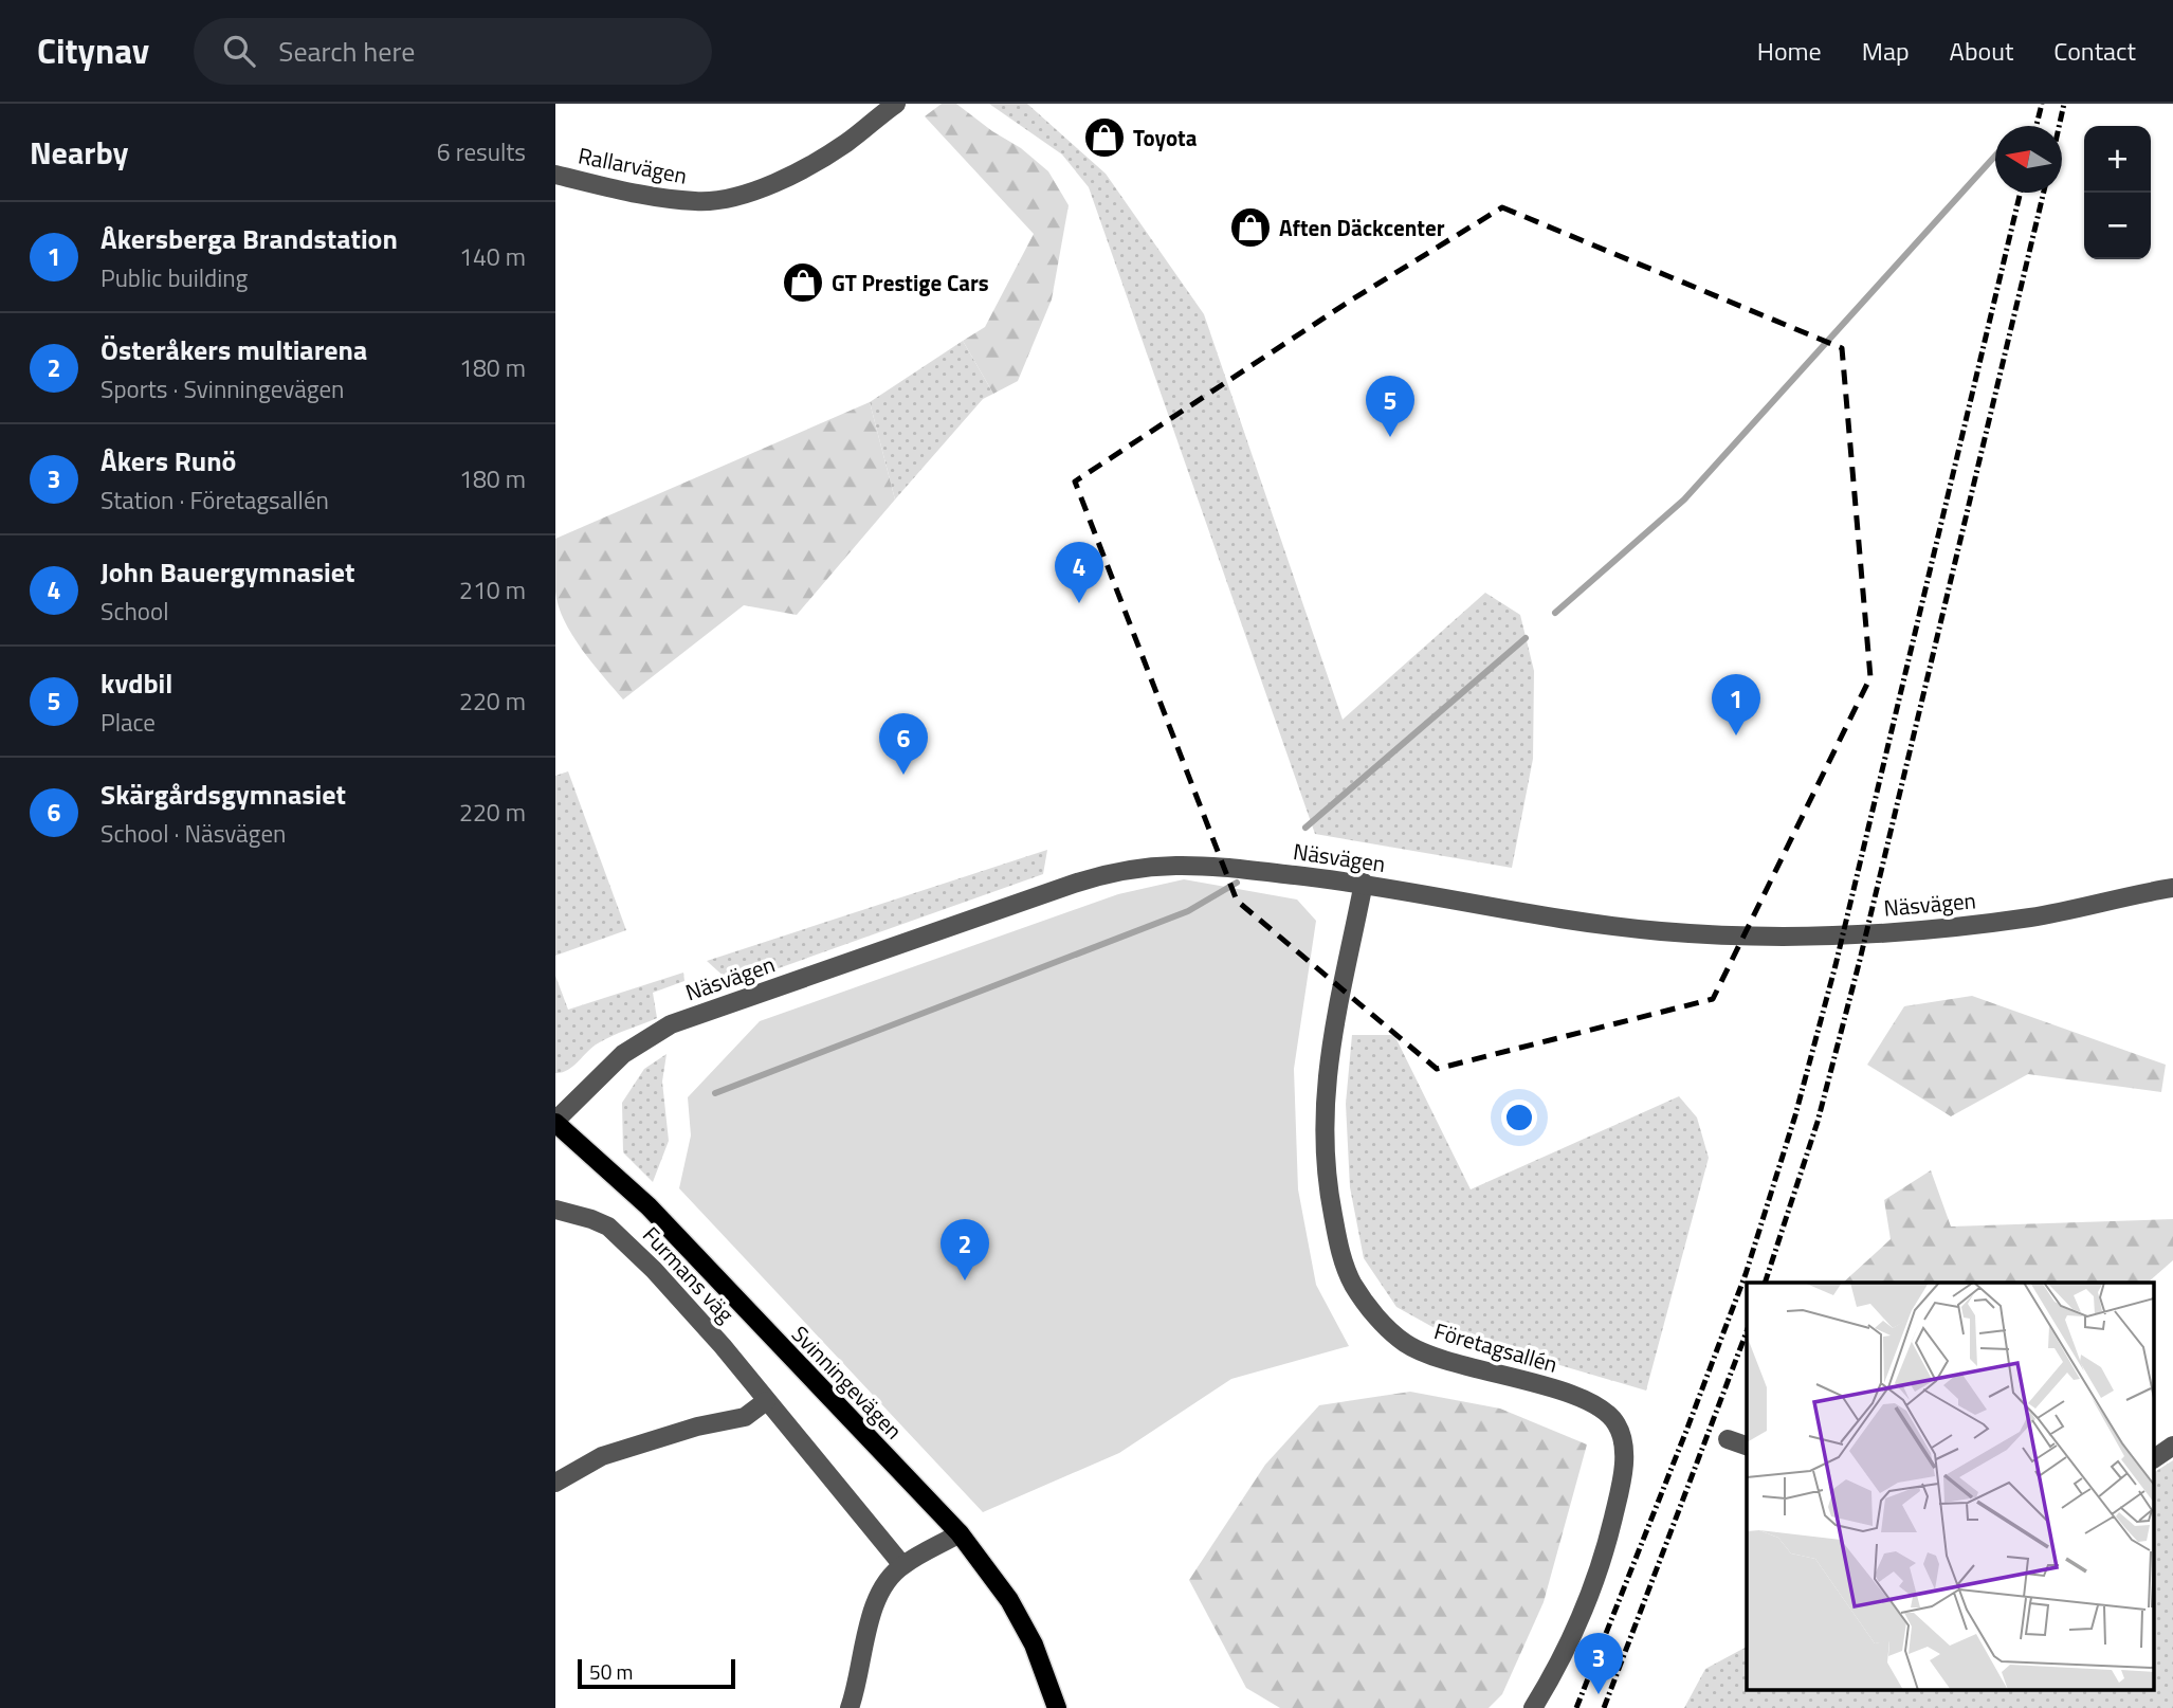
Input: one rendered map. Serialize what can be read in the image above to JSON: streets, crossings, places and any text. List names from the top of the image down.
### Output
{
  "streets": {
    "main road": ["Svinningevägen"],
    "street": [
      "Rallarvägen",
      "Näsvägen",
      "Furmans väg",
      "Företagsallén"
    ]
  },
  "crossings": [
    ["Näsvägen", "Företagsallén"],
    ["Näsvägen", "Svinningevägen"]
  ],
  "places": {
    "shop": ["Toyota", "Aften Däckcenter", "GT Prestige Cars"]
  },
  "scale_bar": "50 m",
  "north": "left",
  "page": {
    "header": "Citynav",
    "search": "Search here",
    "nav": [
      "Home",
      "Map",
      "About",
      "Contact"
    ],
    "heading": ["Nearby", "6 results"],
    "map_buttons": ["+", "−"],
    "list": [
      {
        "mark": "1",
        "name": "Åkersberga Brandstation",
        "note": "Public building",
        "value": "140 m"
      },
      {
        "mark": "2",
        "name": "Österåkers multiarena",
        "note": "Sports · Svinningevägen",
        "value": "180 m"
      },
      {
        "mark": "3",
        "name": "Åkers Runö",
        "note": "Station · Företagsallén",
        "value": "180 m"
      },
      {
        "mark": "4",
        "name": "John Bauergymnasiet",
        "note": "School",
        "value": "210 m"
      },
      {
        "mark": "5",
        "name": "kvdbil",
        "note": "Place",
        "value": "220 m"
      },
      {
        "mark": "6",
        "name": "Skärgårdsgymnasiet",
        "note": "School · Näsvägen",
        "value": "220 m"
      }
    ],
    "pins": [
      "5",
      "4",
      "1",
      "6",
      "2",
      "3"
    ],
    "scale": "50 m"
  }
}
